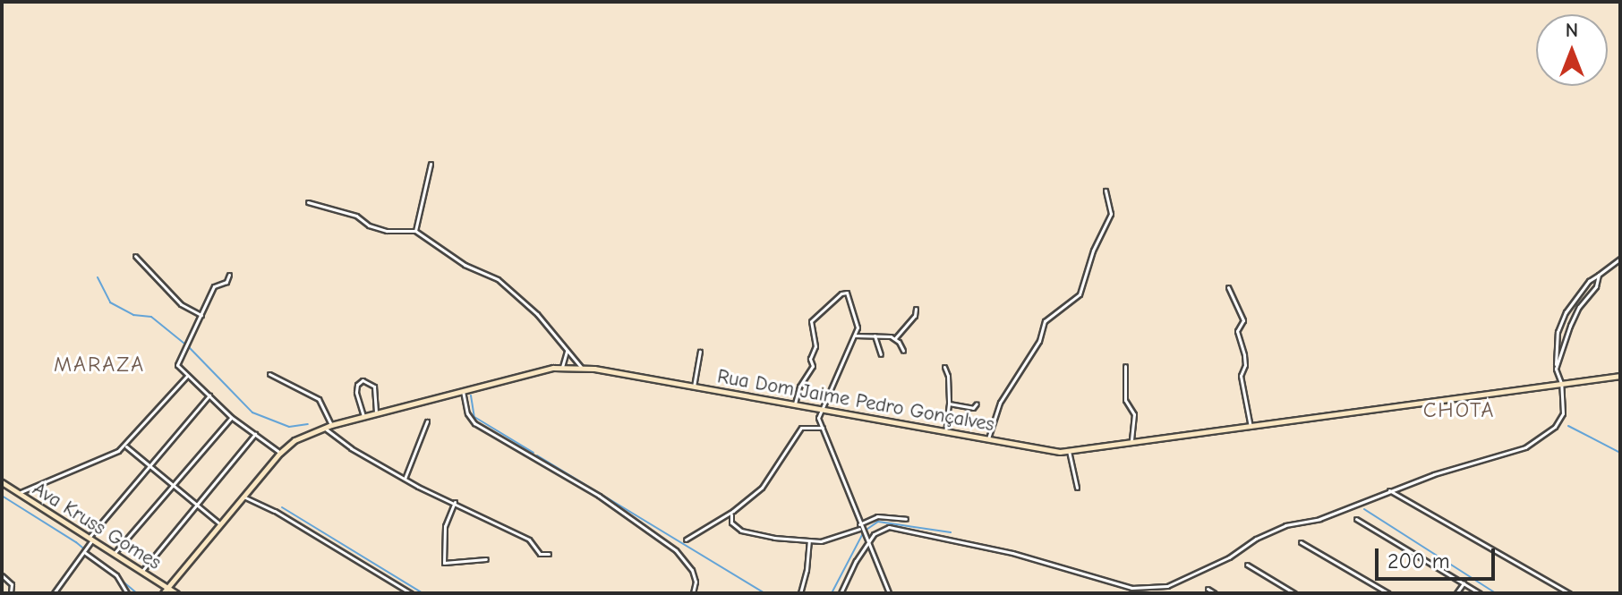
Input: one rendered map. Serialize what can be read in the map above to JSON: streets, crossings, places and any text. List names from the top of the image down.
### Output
{
  "streets": {
    "main road": ["Rua Dom Jaime Pedro Gonçalves", "Ava Kruss Gomes"]
  },
  "crossings": [
    ["Rua Dom Jaime Pedro Gonçalves", "Ava Kruss Gomes"]
  ],
  "districts": ["MARAZA", "CHOTA"],
  "scale_bar": "200 m",
  "north": "top"
}
